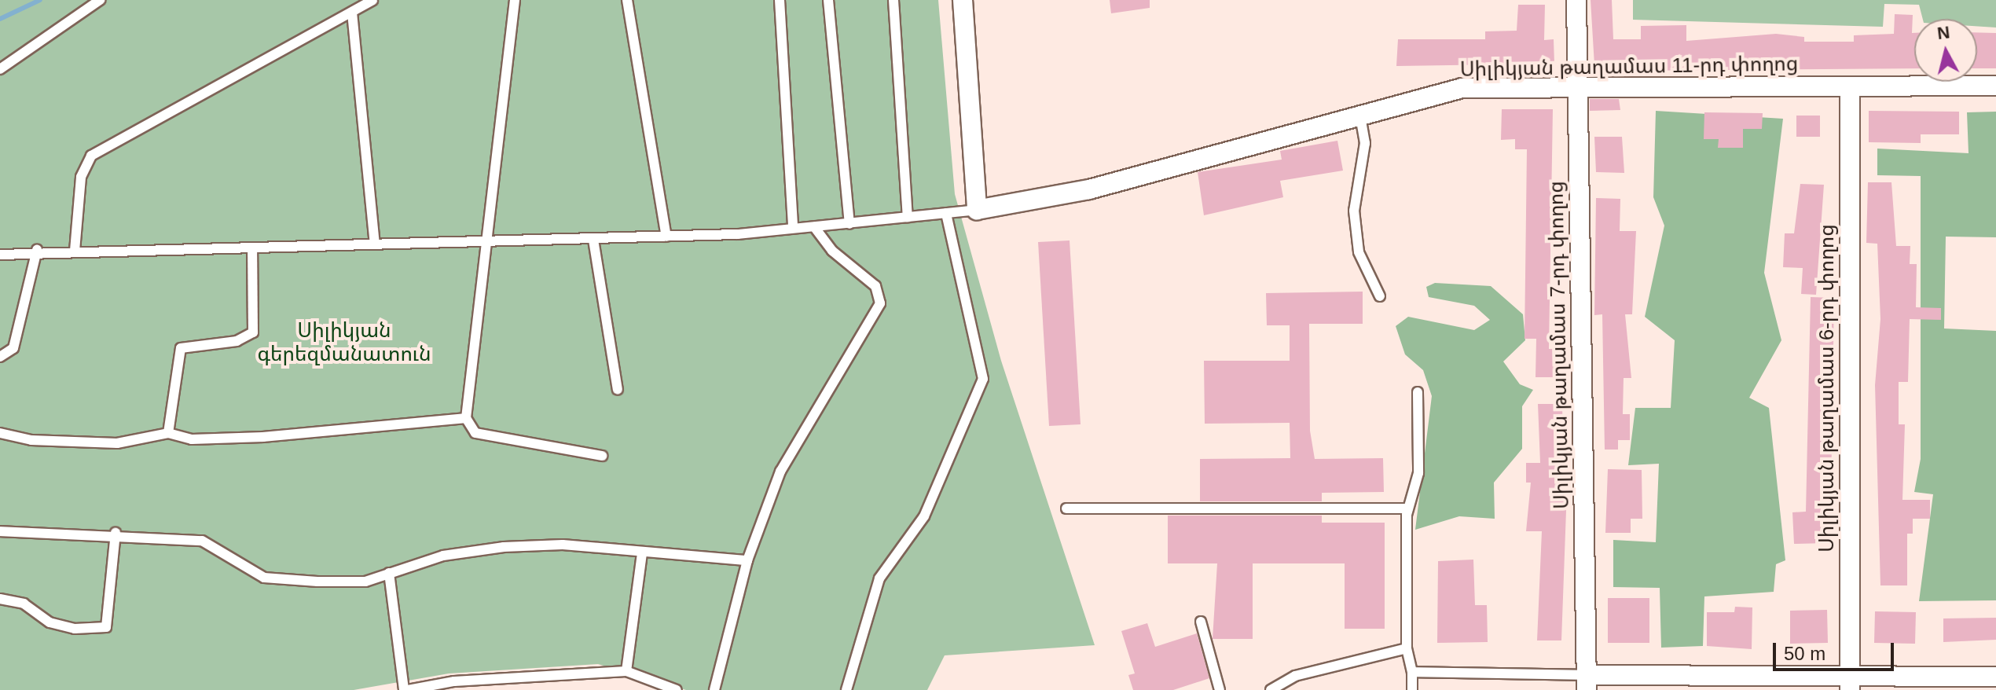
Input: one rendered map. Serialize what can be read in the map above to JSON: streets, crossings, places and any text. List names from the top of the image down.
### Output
{
  "streets": {
    "street": ["Սիլիկյան թաղամաս 11-րդ փողոց", "Սիլիկյան թաղամաս 7-րդ փողոց", "Սիլիկյան թաղամաս 6-րդ փողոց"]
  },
  "crossings": [
    ["Սիլիկյան թաղամաս 11-րդ փողոց", "Սիլիկյան թաղամաս 7-րդ փողոց"],
    ["Սիլիկյան թաղամաս 11-րդ փողոց", "Սիլիկյան թաղամաս 6-րդ փողոց"]
  ],
  "parks": ["Սիլիկյան գերեզմանատուն"],
  "scale_bar": "50 m",
  "north": "top"
}
